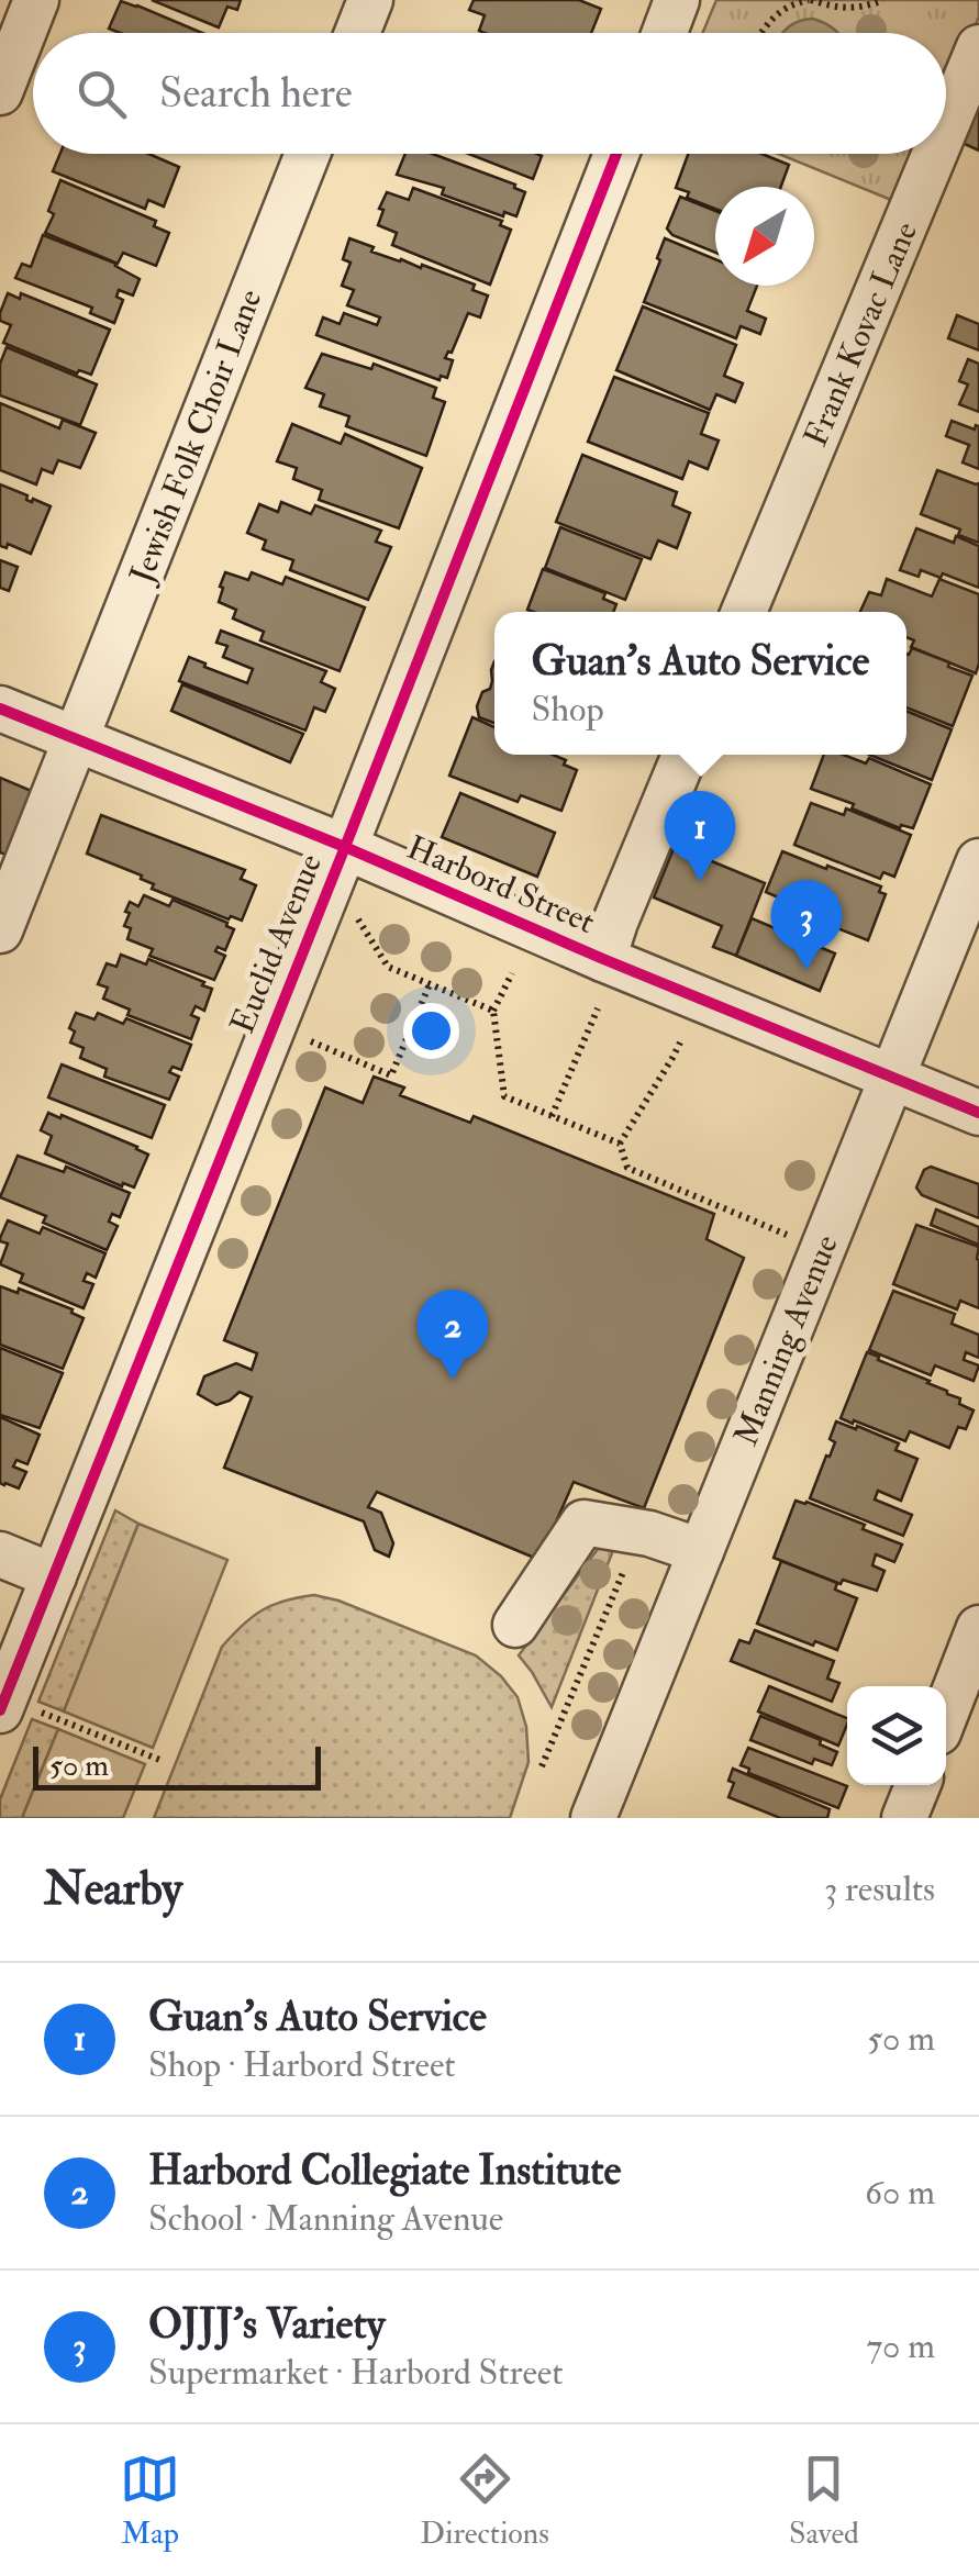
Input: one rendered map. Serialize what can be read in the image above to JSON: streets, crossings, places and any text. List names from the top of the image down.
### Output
{
  "streets": {
    "street": [
      "Frank Kovac Lane",
      "Jewish Folk Choir Lane",
      "Harbord Street",
      "Euclid Avenue",
      "Manning Avenue"
    ]
  },
  "crossings": [
    ["Jewish Folk Choir Lane", "Harbord Street"],
    ["Harbord Street", "Euclid Avenue"],
    ["Harbord Street", "Manning Avenue"]
  ],
  "scale_bar": "50 m",
  "north": "bottom left",
  "page": {
    "search": "Search here",
    "popup": ["Guan's Auto Service", "Shop"],
    "pins": ["1", "3", "2"],
    "scale": "50 m",
    "heading": ["Nearby", "3 results"],
    "list": [
      {
        "mark": "1",
        "name": "Guan's Auto Service",
        "note": "Shop · Harbord Street",
        "value": "50 m"
      },
      {
        "mark": "2",
        "name": "Harbord Collegiate Institute",
        "note": "School · Manning Avenue",
        "value": "60 m"
      },
      {
        "mark": "3",
        "name": "OJJJ's Variety",
        "note": "Supermarket · Harbord Street",
        "value": "70 m"
      }
    ],
    "nav": ["Map", "Directions", "Saved"]
  }
}
